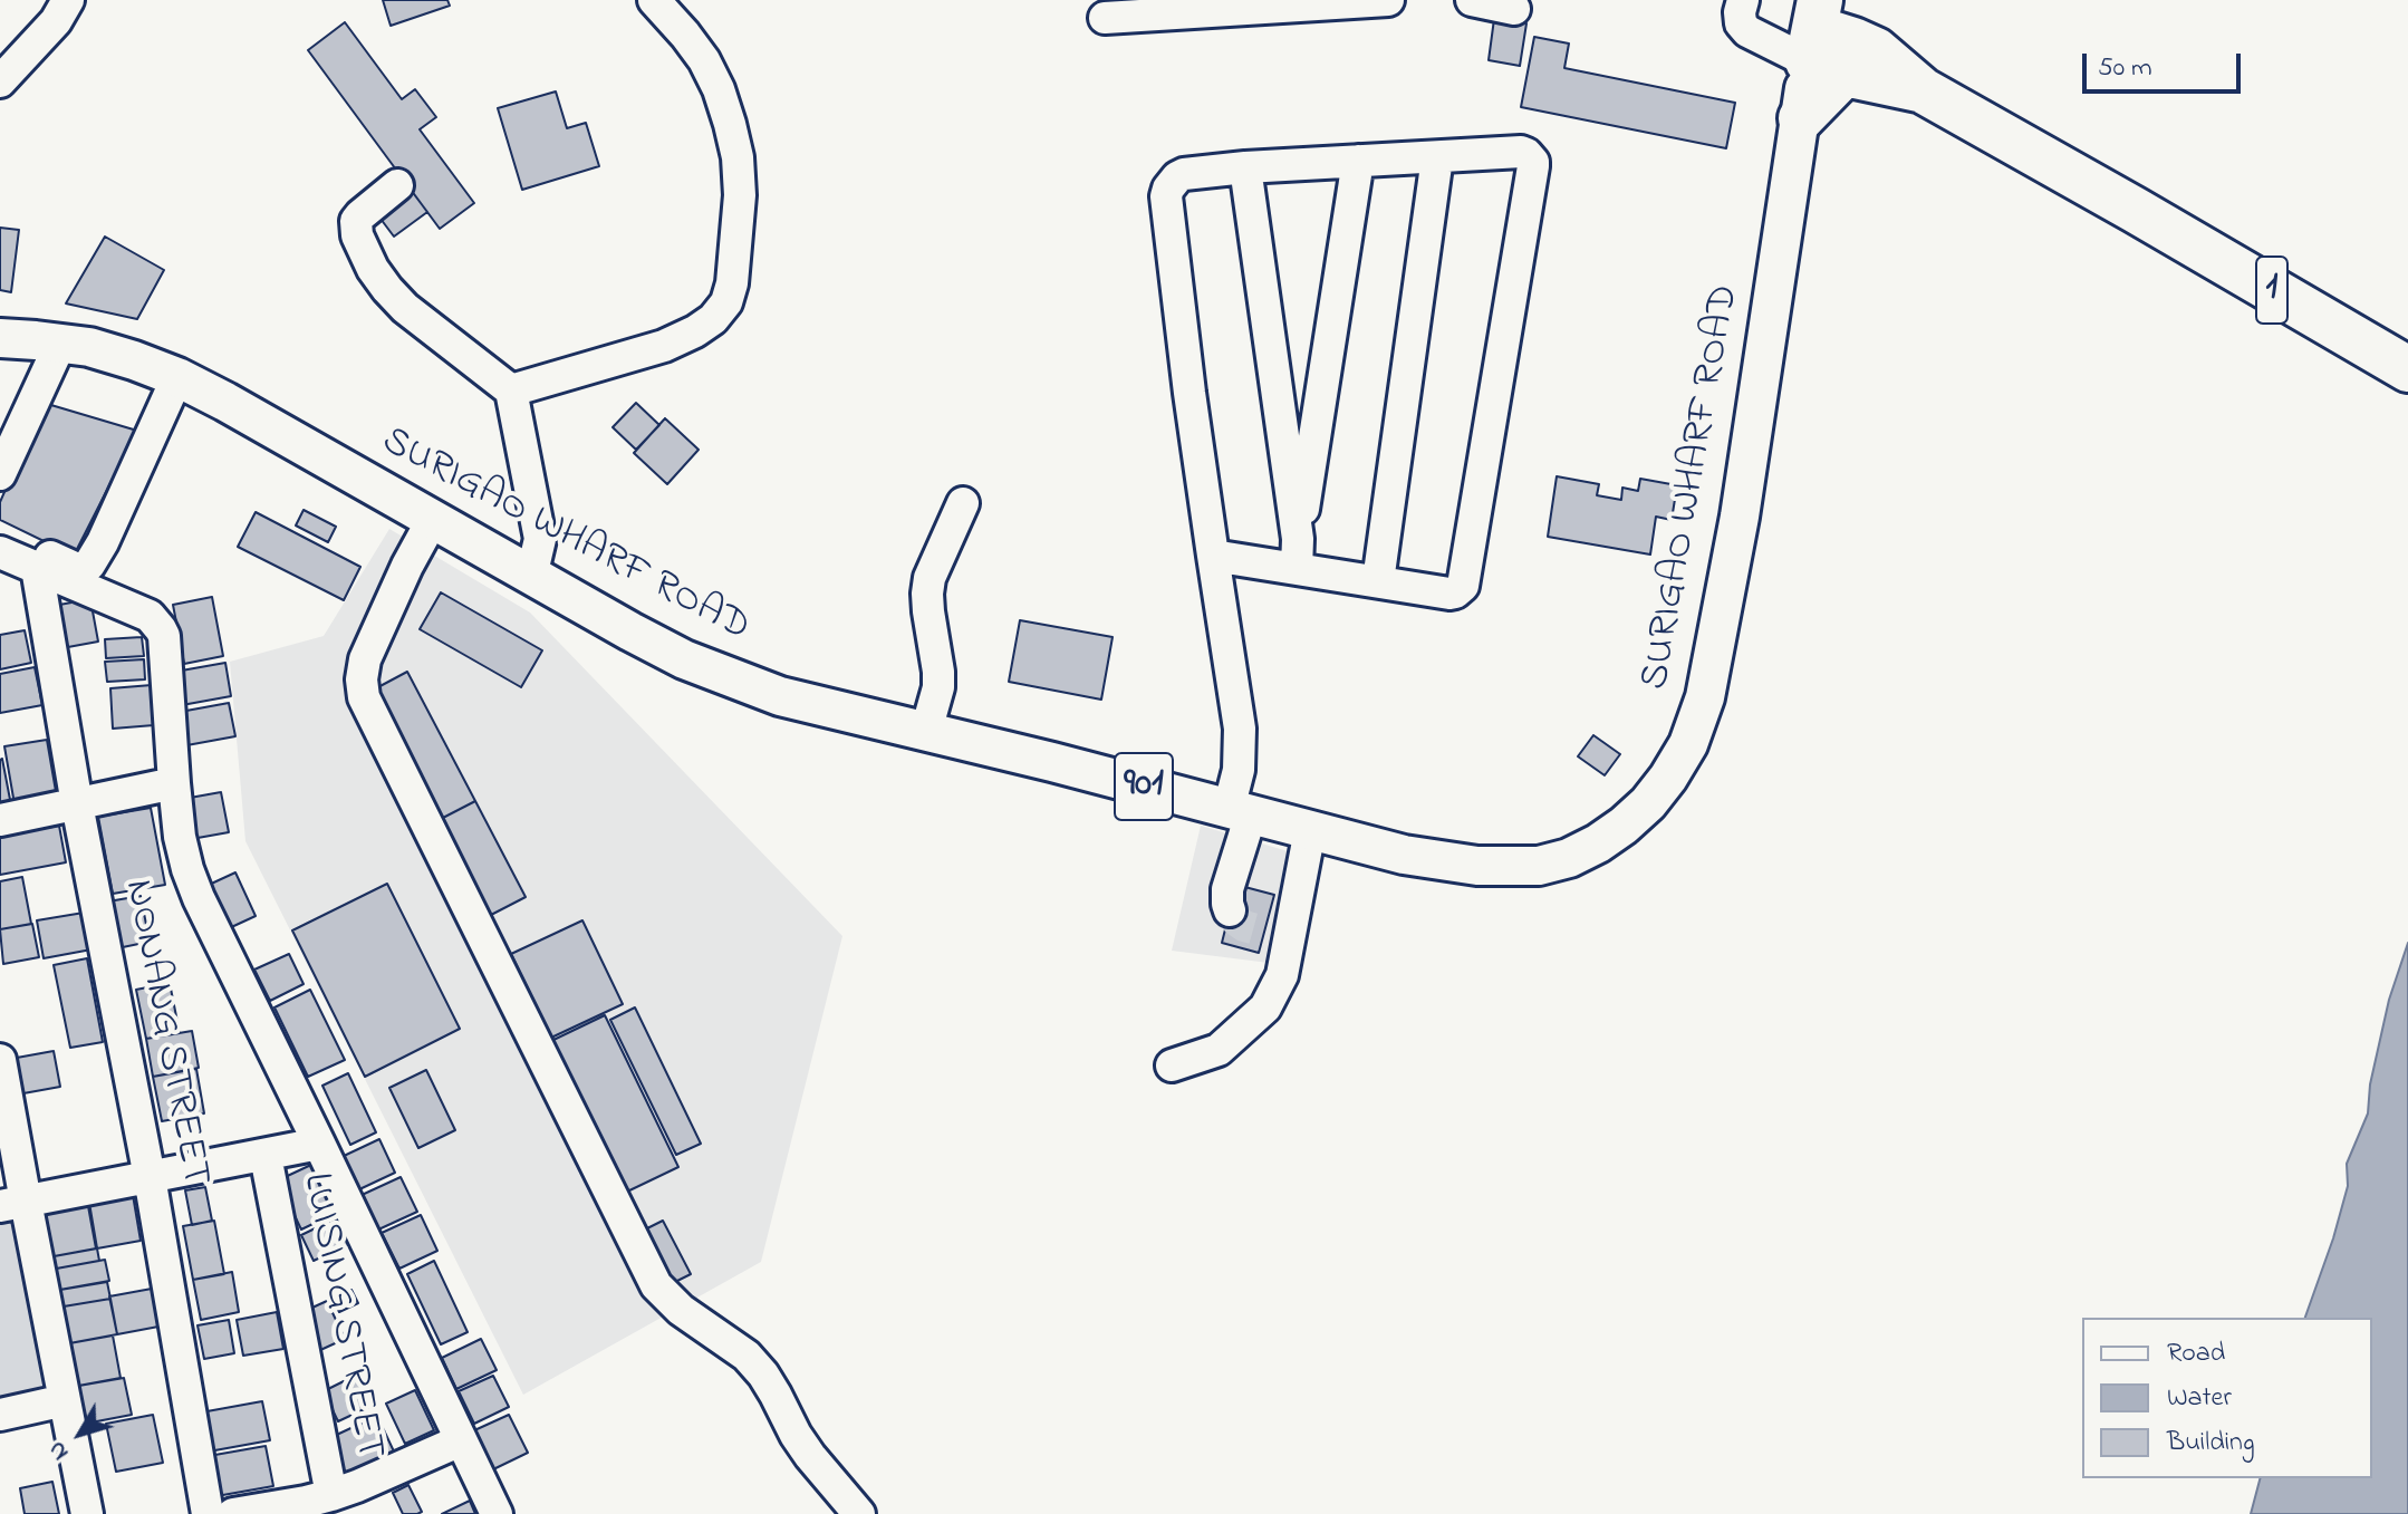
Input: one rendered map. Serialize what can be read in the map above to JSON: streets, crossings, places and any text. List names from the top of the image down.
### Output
{
  "streets": {
    "highway": ["1"],
    "main road": ["SURIGAO WHARF ROAD", "901"],
    "street": ["NONANG STREET", "LUISING STREET"]
  },
  "legend": ["Road", "Water", "Building"],
  "scale_bar": "50 m",
  "north": "bottom left"
}
